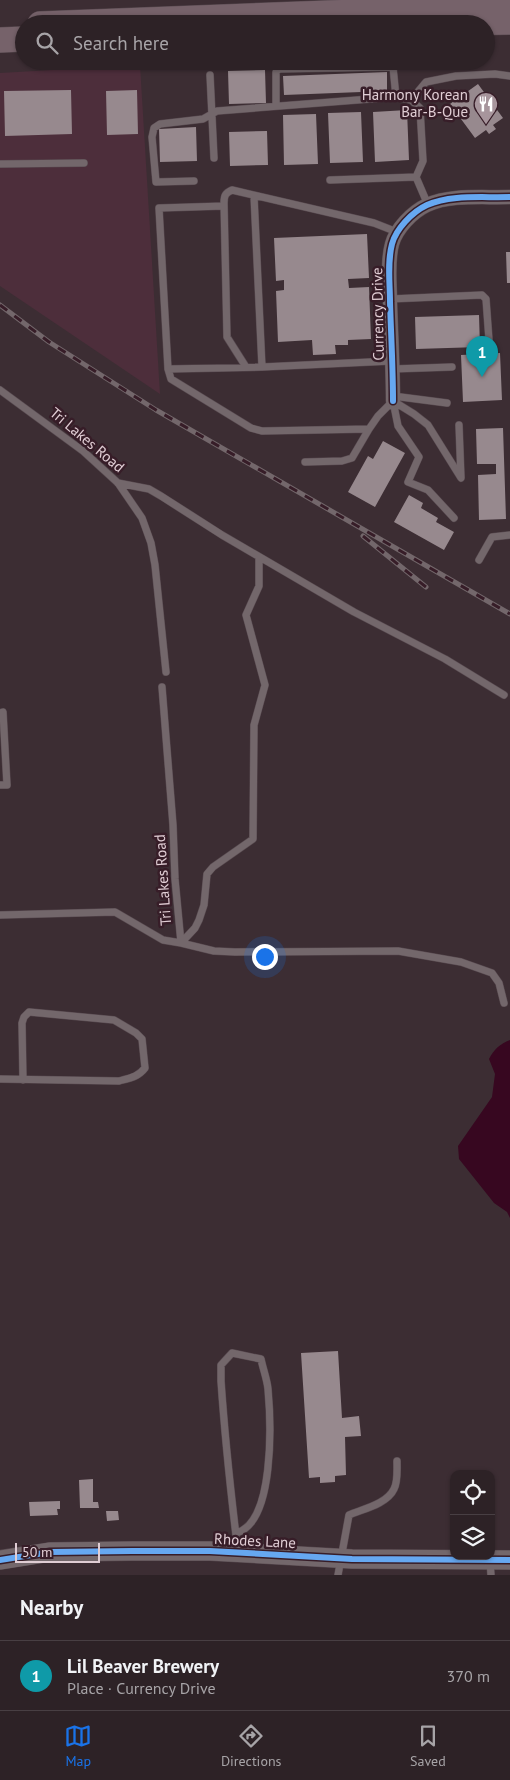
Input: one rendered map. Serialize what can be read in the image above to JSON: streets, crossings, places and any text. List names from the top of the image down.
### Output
{
  "streets": {
    "street": ["Currency Drive", "Rhodes Lane"],
    "lane": ["Tri Lakes Road"]
  },
  "places": {
    "restaurant": ["Harmony Korean Bar-B-Que"]
  },
  "scale_bar": "50 m",
  "page": {
    "search": "Search here",
    "pins": "1",
    "scale": "50 m",
    "heading": "Nearby",
    "list": [
      {
        "mark": "1",
        "name": "Lil Beaver Brewery",
        "note": "Place · Currency Drive",
        "value": "370 m"
      }
    ],
    "nav": ["Map", "Directions", "Saved"]
  }
}
